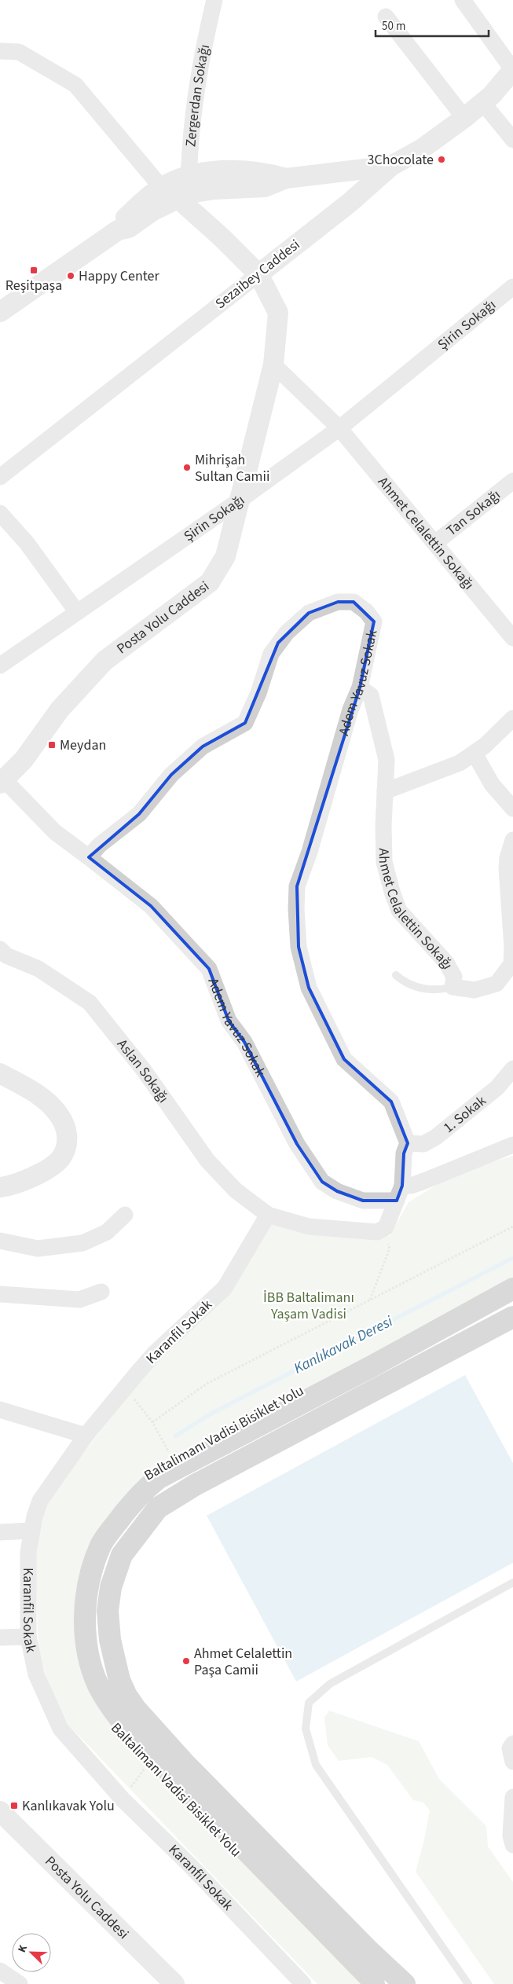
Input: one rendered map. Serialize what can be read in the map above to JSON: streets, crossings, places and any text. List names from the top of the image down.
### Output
{
  "streets": {
    "street": [
      "Zergerdan Sokağı",
      "Sezaibey Caddesi",
      "Şirin Sokağı",
      "Tan Sokağı",
      "Ahmet Celalettin Sokağı",
      "Posta Yolu Caddesi",
      "Adem Yavuz Sokak",
      "Aslan Sokağı",
      "1. Sokak",
      "Karanfil Sokak"
    ]
  },
  "crossings": [
    ["Zergerdan Sokağı", "Posta Yolu Caddesi"],
    ["Sezaibey Caddesi", "Posta Yolu Caddesi"],
    ["Şirin Sokağı", "Ahmet Celalettin Sokağı"],
    ["Şirin Sokağı", "Posta Yolu Caddesi"],
    ["Tan Sokağı", "Ahmet Celalettin Sokağı"],
    ["Ahmet Celalettin Sokağı", "Posta Yolu Caddesi"],
    ["Ahmet Celalettin Sokağı", "Adem Yavuz Sokak"],
    ["Adem Yavuz Sokak", "1. Sokak"],
    ["Aslan Sokağı", "Karanfil Sokak"]
  ],
  "water": ["Kanlıkavak Deresi"],
  "parks": ["İBB Baltalimanı Yaşam Vadisi"],
  "places": {
    "other": [
      "3Chocolate",
      "Happy Center",
      "Mihrişah Sultan Camii",
      "Ahmet Celalettin Paşa Camii"
    ],
    "transit": ["Reşitpaşa", "Meydan", "Kanlıkavak Yolu"]
  },
  "scale_bar": "50 m",
  "north": "top left"
}
